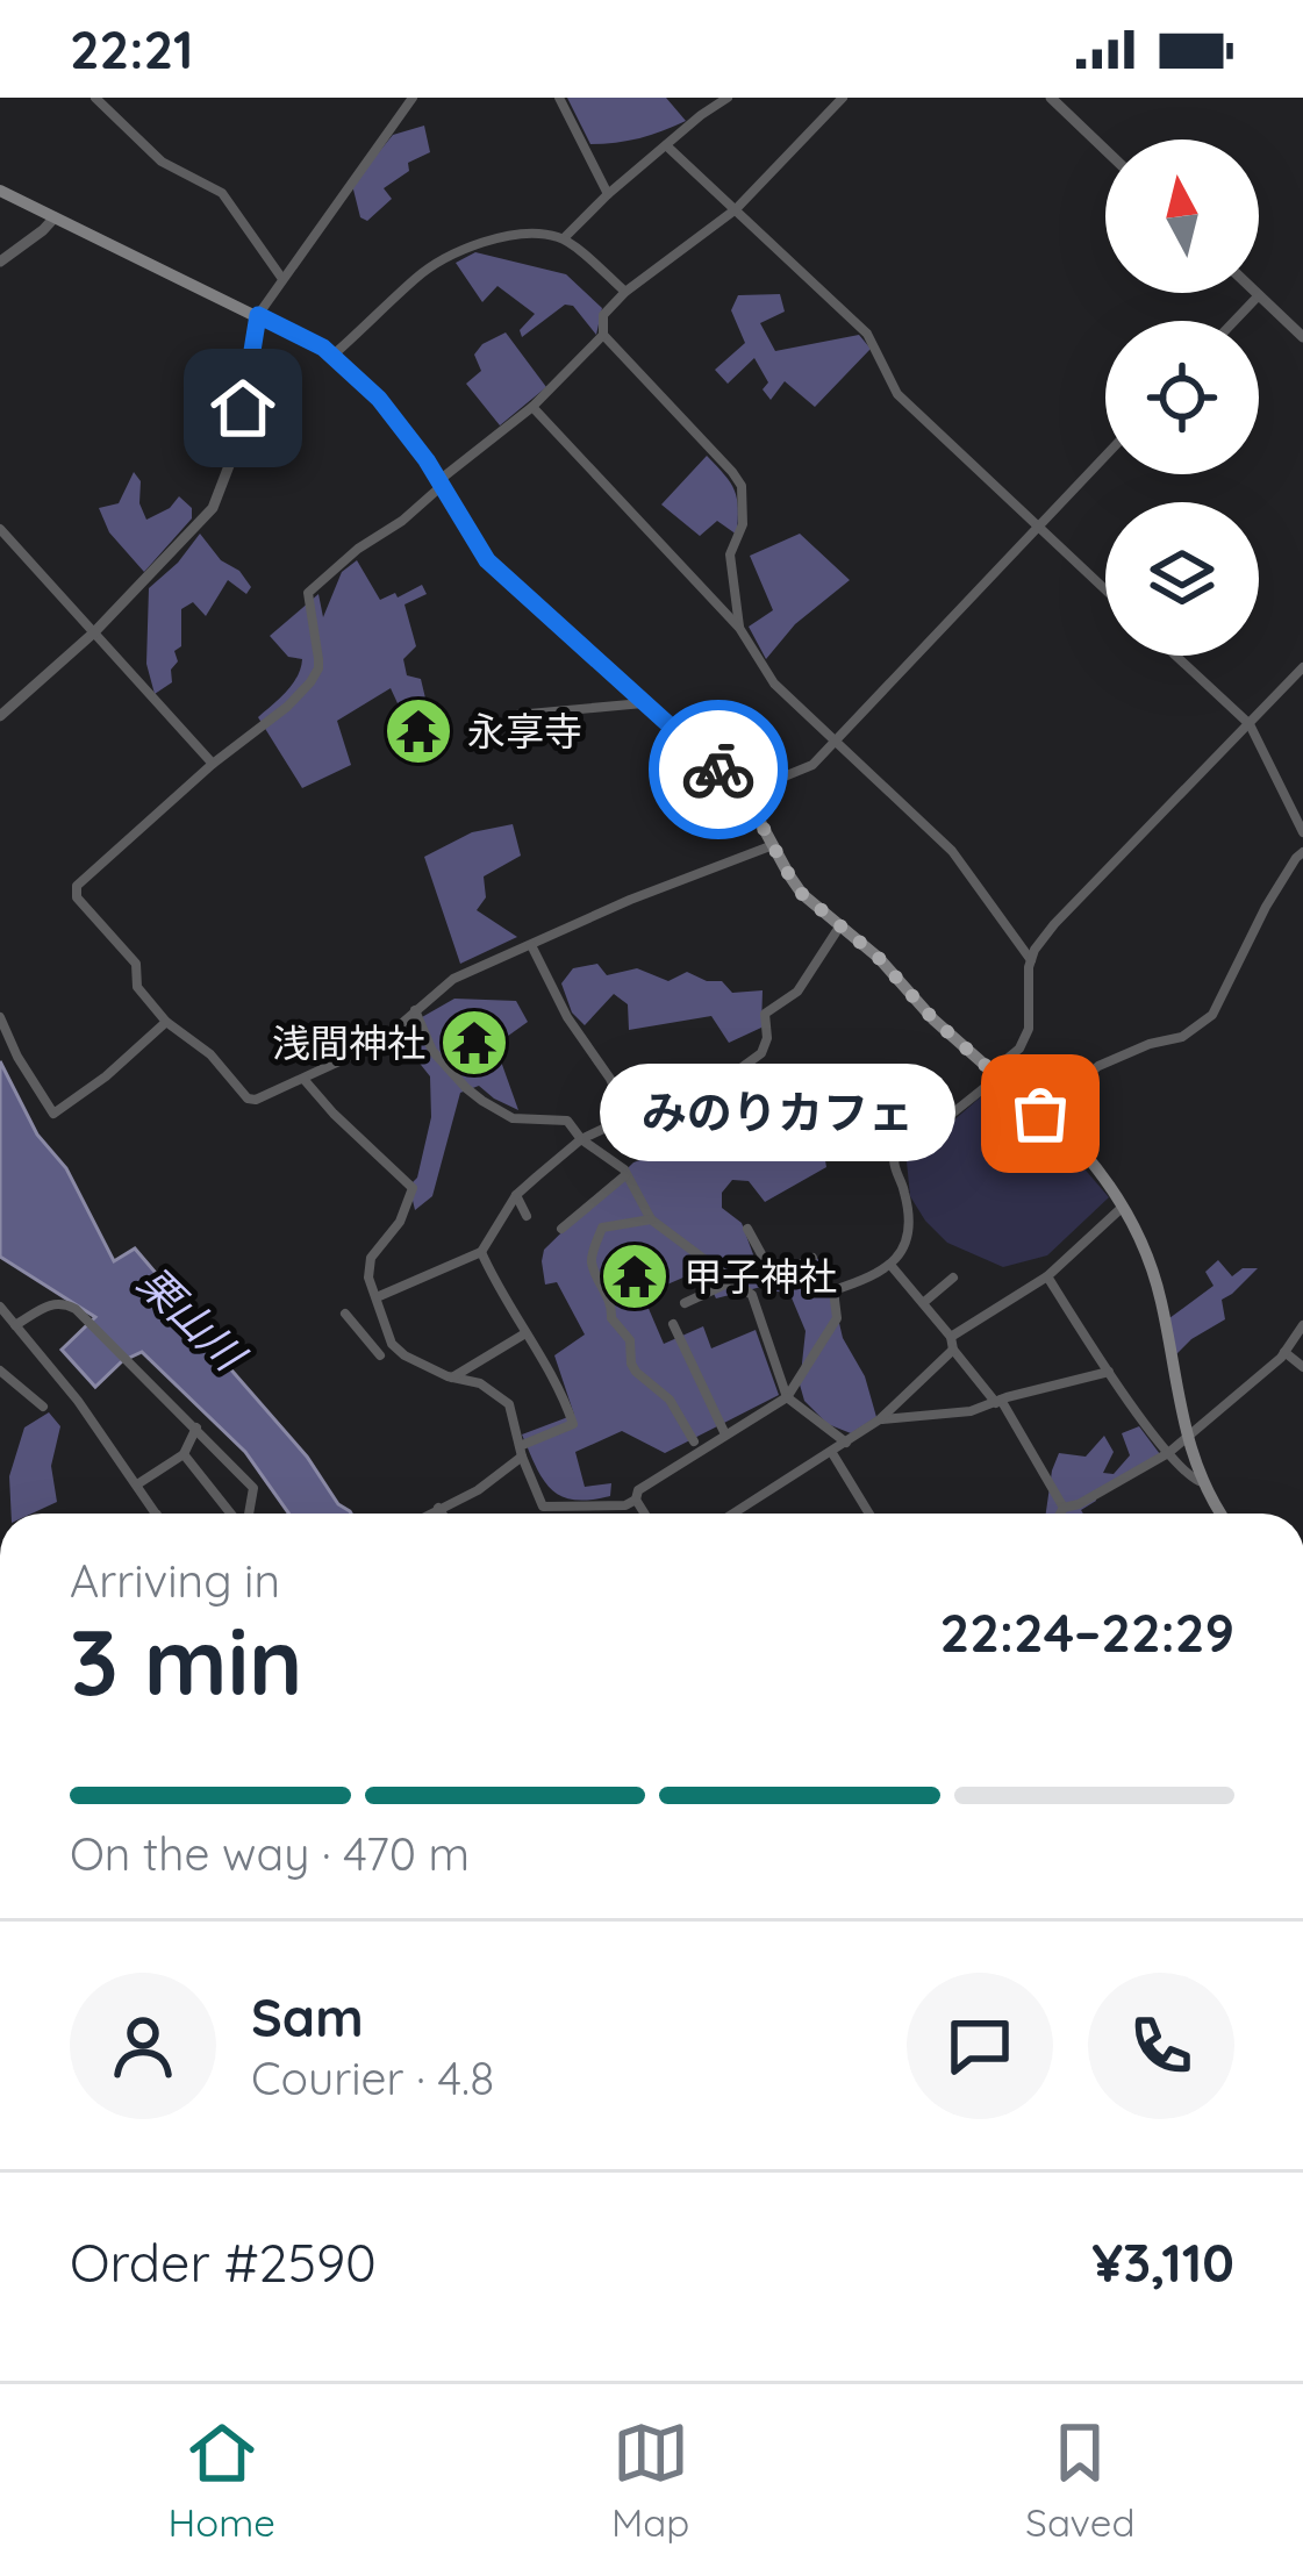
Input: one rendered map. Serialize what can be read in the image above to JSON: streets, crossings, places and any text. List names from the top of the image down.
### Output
{
  "water": ["栗山川"],
  "places": {
    "temple": ["永享寺", "浅間神社", "甲子神社"],
    "other": ["みのりカフェ"]
  },
  "north": "top",
  "page": {
    "status": "22:21",
    "bubble": "みのりカフェ",
    "heading": ["3 min", "Arriving in", "22:24–22:29"],
    "panel": [
      "Sam",
      "Courier · 4.8",
      "Order #2590",
      "¥3,110"
    ],
    "bar": "On the way · 470 m",
    "tabs": ["Home", "Map", "Saved"]
  }
}
